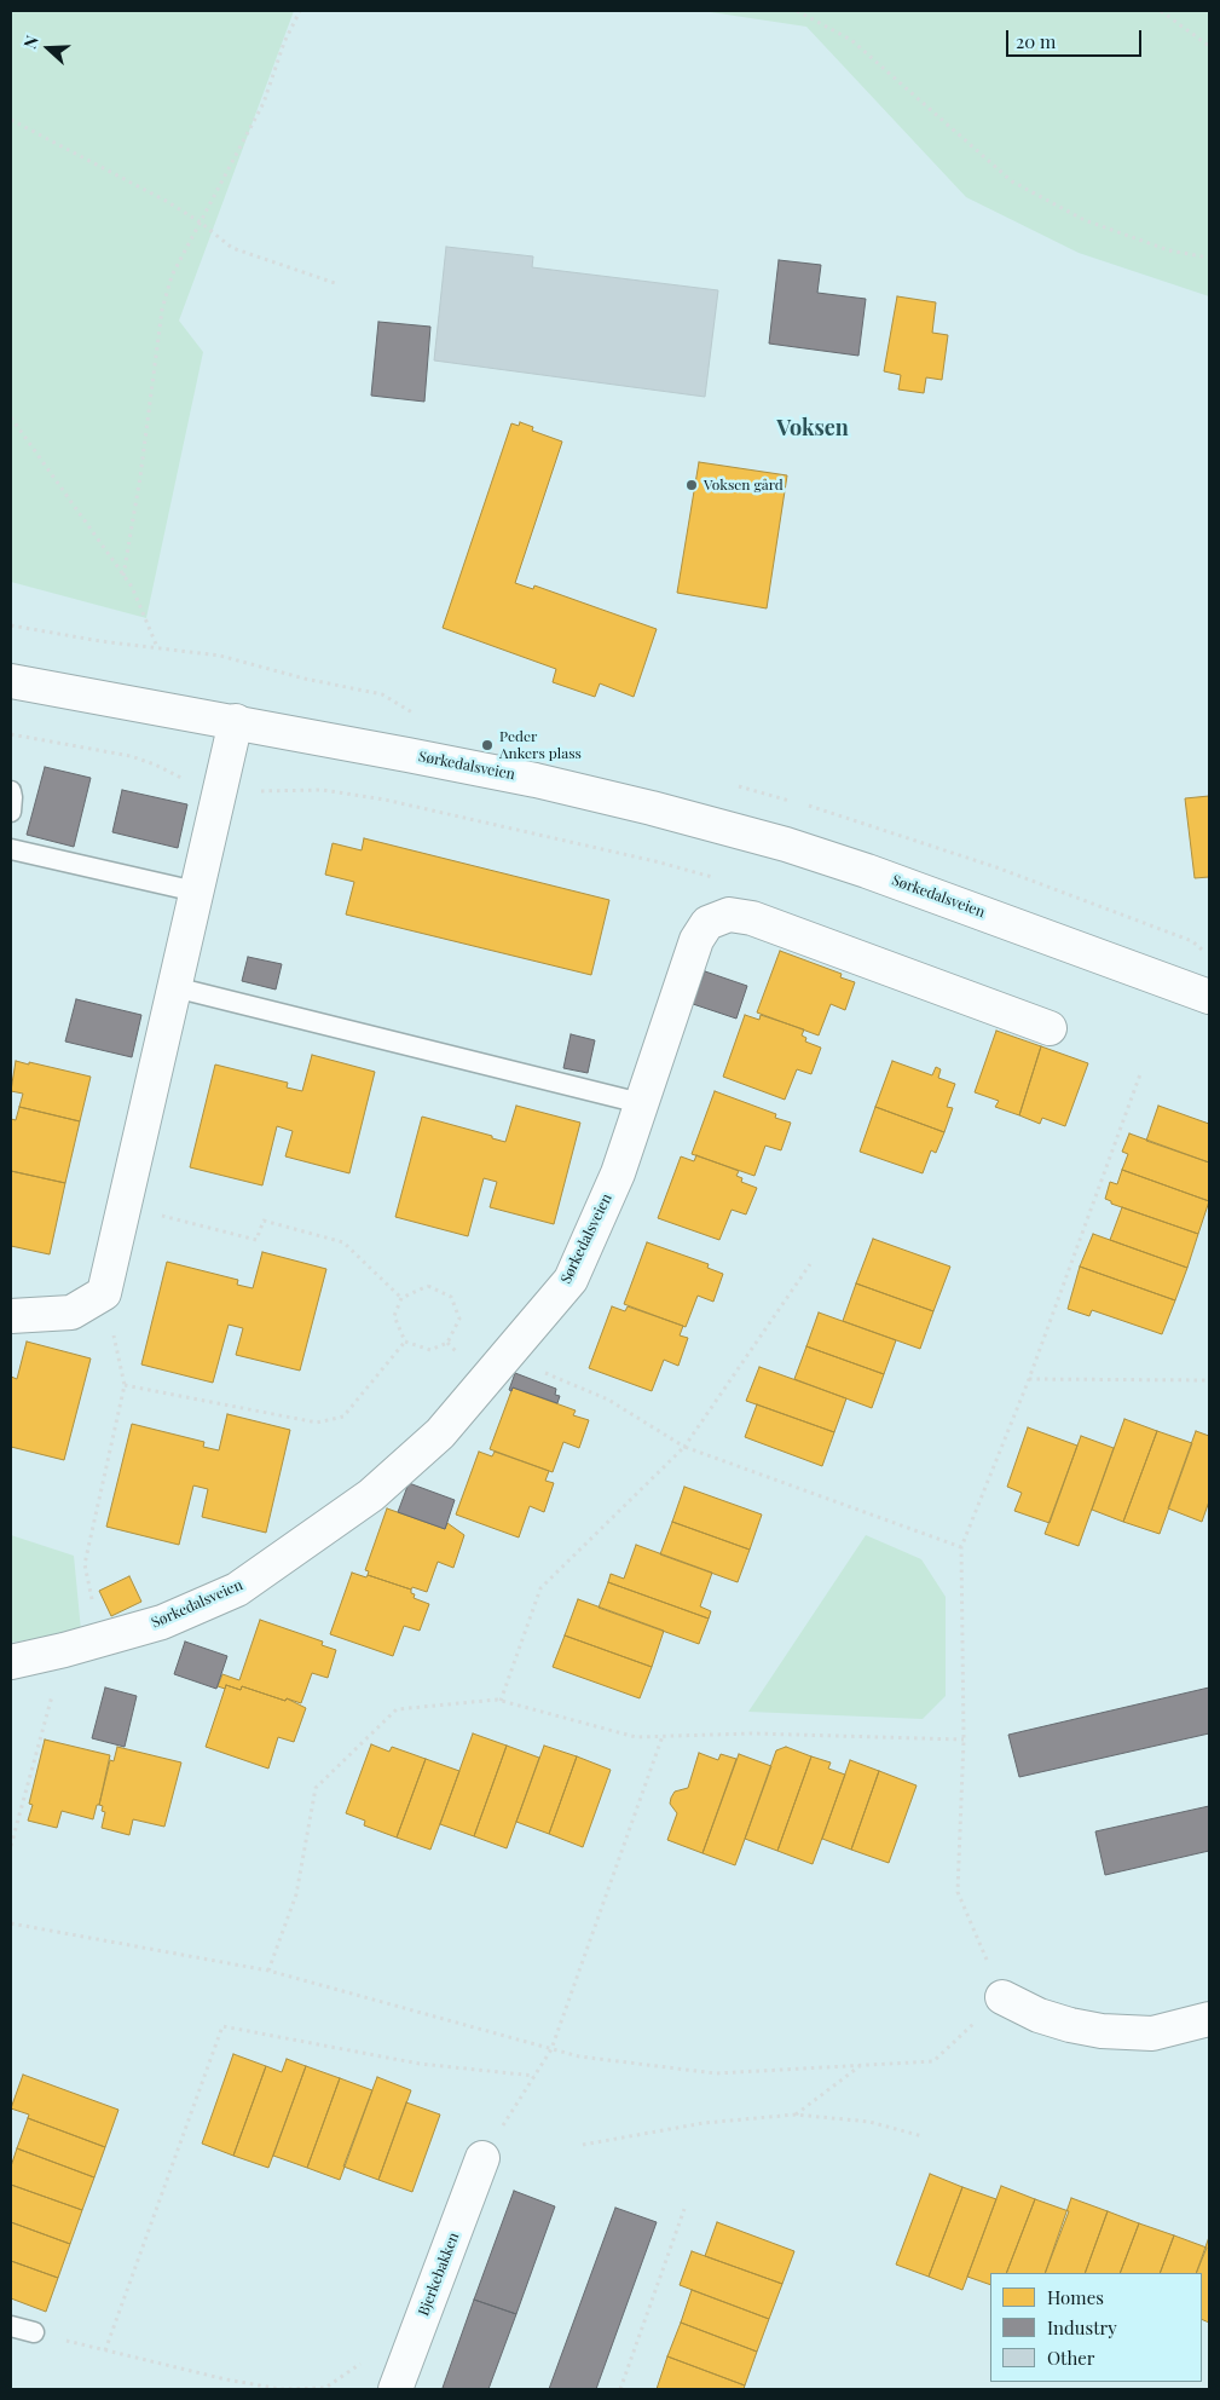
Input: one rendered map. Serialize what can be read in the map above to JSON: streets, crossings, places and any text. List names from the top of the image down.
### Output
{
  "streets": {
    "street": ["Sørkedalsveien", "Bjerkebakken"]
  },
  "districts": ["Voksen"],
  "places": ["Voksen gård", "Peder Ankers plass"],
  "legend": ["Homes", "Industry", "Other"],
  "scale_bar": "20 m",
  "north": "left"
}
